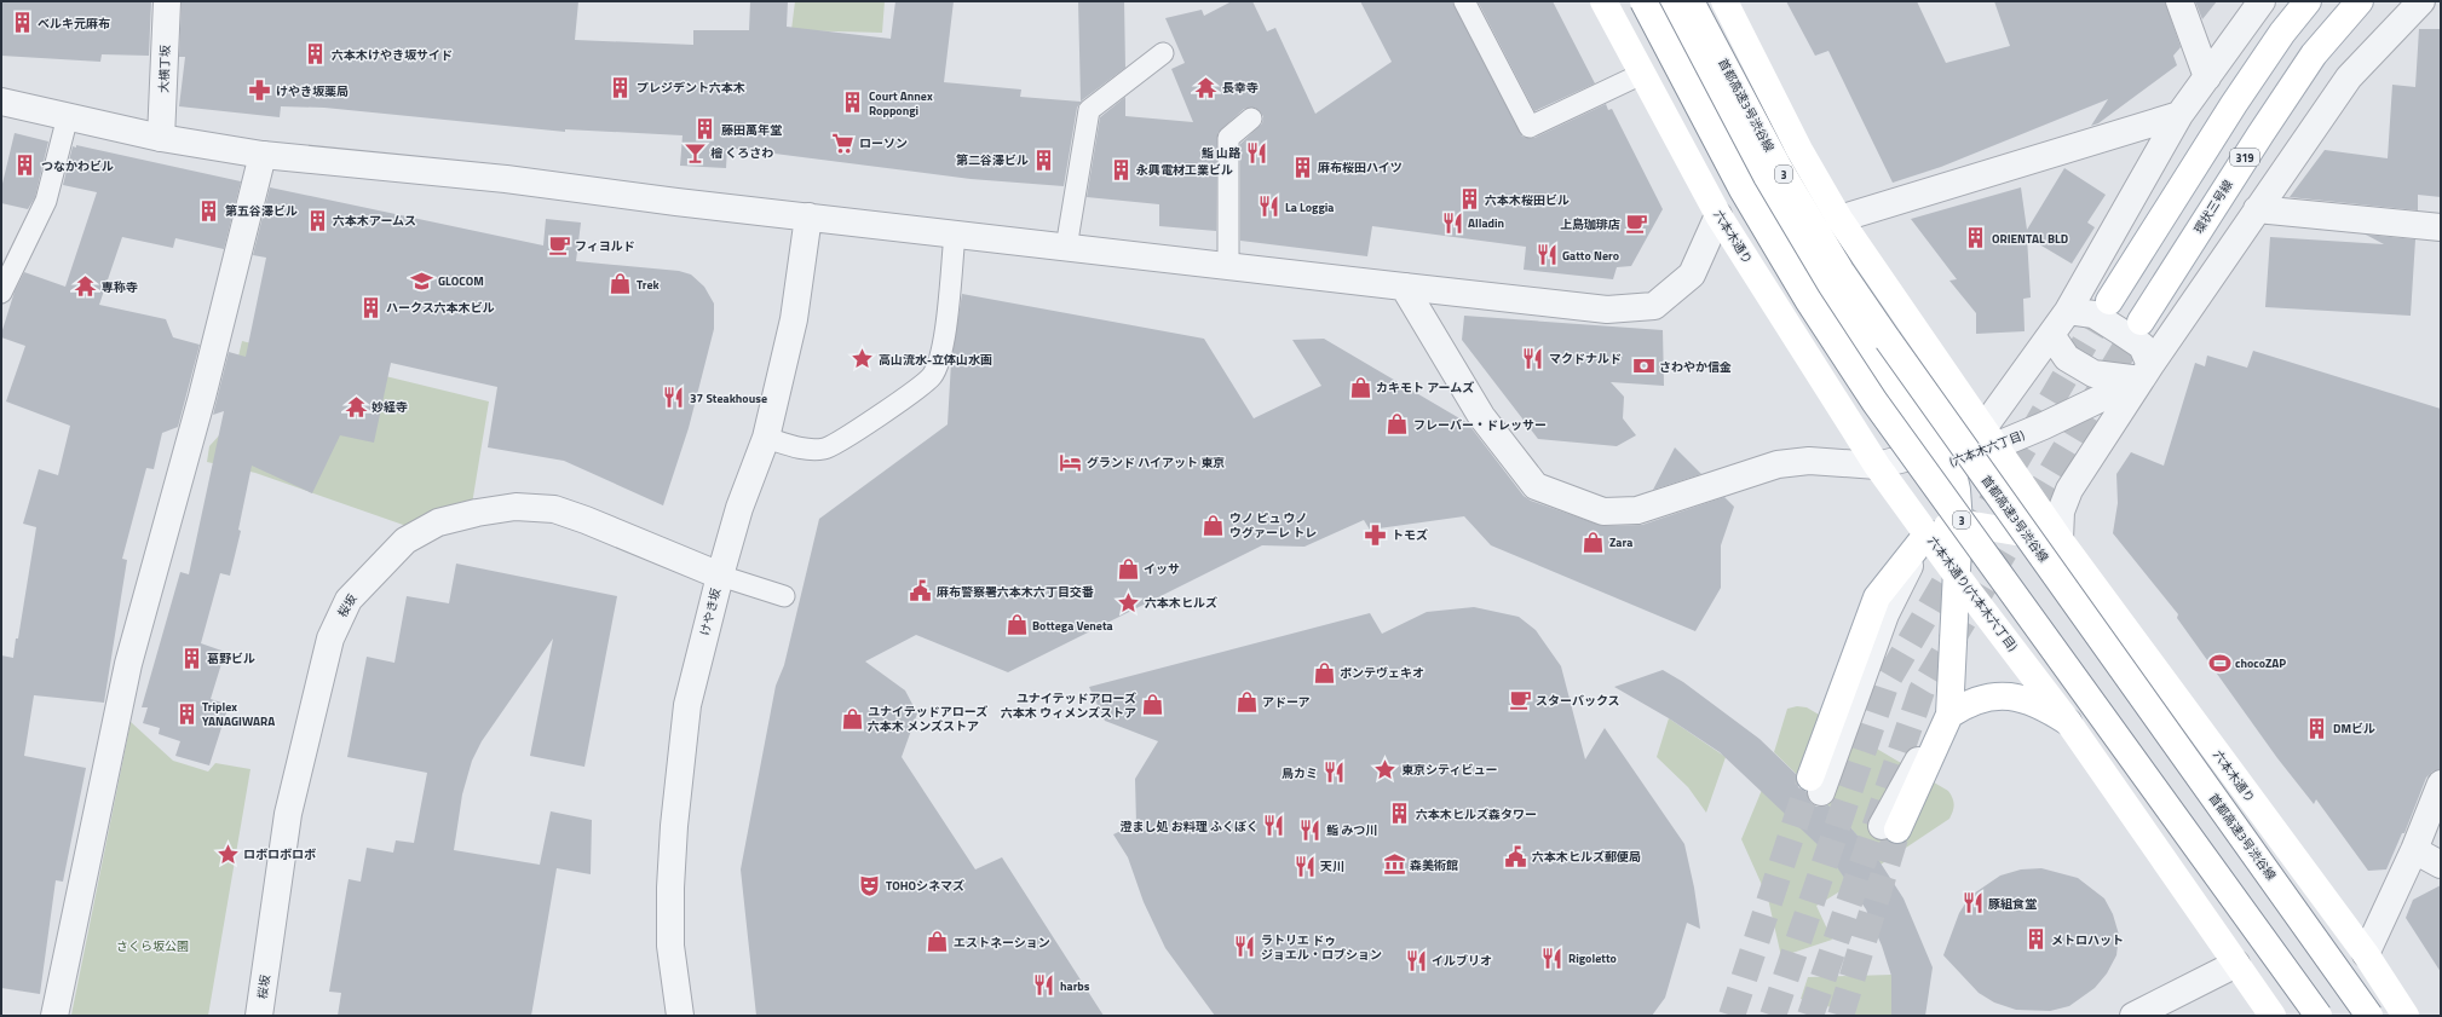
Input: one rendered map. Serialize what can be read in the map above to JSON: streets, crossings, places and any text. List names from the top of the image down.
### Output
{
  "streets": {
    "main road": [
      "首都高速3号渋谷線",
      "319",
      "3",
      "環状三号線",
      "六本木通り",
      "六本木通り(六本木六丁目)"
    ],
    "street": [
      "大横丁坂",
      "(六本木六丁目)",
      "桜坂",
      "けやき坂"
    ]
  },
  "crossings": [
    ["六本木通り", "(六本木六丁目)"],
    ["六本木通り", "六本木通り(六本木六丁目)"],
    ["(六本木六丁目)", "六本木通り(六本木六丁目)"],
    ["桜坂", "けやき坂"]
  ],
  "parks": ["さくら坂公園"],
  "places": {
    "building": [
      "ベルキ元麻布",
      "六本木けやき坂サイド",
      "プレジデント六本木",
      "Court Annex Roppongi",
      "藤田萬年堂",
      "第二谷澤ビル",
      "つなかわビル",
      "麻布桜田ハイツ",
      "永興電材工業ビル",
      "六本木桜田ビル",
      "第五谷澤ビル",
      "六本木アームス",
      "ORIENTAL BLD",
      "ハークス六本木ビル",
      "葛野ビル",
      "Triplex YANAGIWARA",
      "DMビル",
      "六本木ヒルズ森タワー",
      "メトロハット"
    ],
    "temple": ["長幸寺", "専称寺", "妙経寺"],
    "pharmacy": ["けやき坂薬局", "トモズ"],
    "supermarket": ["ローソン"],
    "bar": ["檜 くろさわ"],
    "restaurant": [
      "鮨 山路",
      "La Loggia",
      "Alladin",
      "Gatto Nero",
      "マクドナルド",
      "37 Steakhouse",
      "鳥カミ",
      "澄まし処 お料理 ふくぼく",
      "鮨 みつ川",
      "天川",
      "豚組食堂",
      "ラトリエ ドゥ ジョエル・ロブション",
      "Rigoletto",
      "イルブリオ",
      "harbs"
    ],
    "cafe": ["上島珈琲店", "フィヨルド", "スターバックス"],
    "school or university": ["GLOCOM"],
    "shop": [
      "Trek",
      "カキモト アームズ",
      "フレーバー・ドレッサー",
      "ウノ ピュ ウノ ウグァーレ トレ",
      "Zara",
      "イッサ",
      "Bottega Veneta",
      "ポンテヴェキオ",
      "アドーア",
      "ユナイテッドアローズ 六本木 ウィメンズストア",
      "ユナイテッドアローズ 六本木 メンズストア",
      "エストネーション"
    ],
    "place": [
      "高山流水-立体山水画",
      "六本木ヒルズ",
      "東京シティビュー",
      "ロボロボロボ"
    ],
    "bank": ["さわやか信金"],
    "hotel": ["グランド ハイアット 東京"],
    "public building": ["麻布警察署六本木六丁目交番", "六本木ヒルズ郵便局"],
    "sports": ["chocoZAP"],
    "museum": ["森美術館"],
    "theatre": ["TOHOシネマズ"]
  }
}
